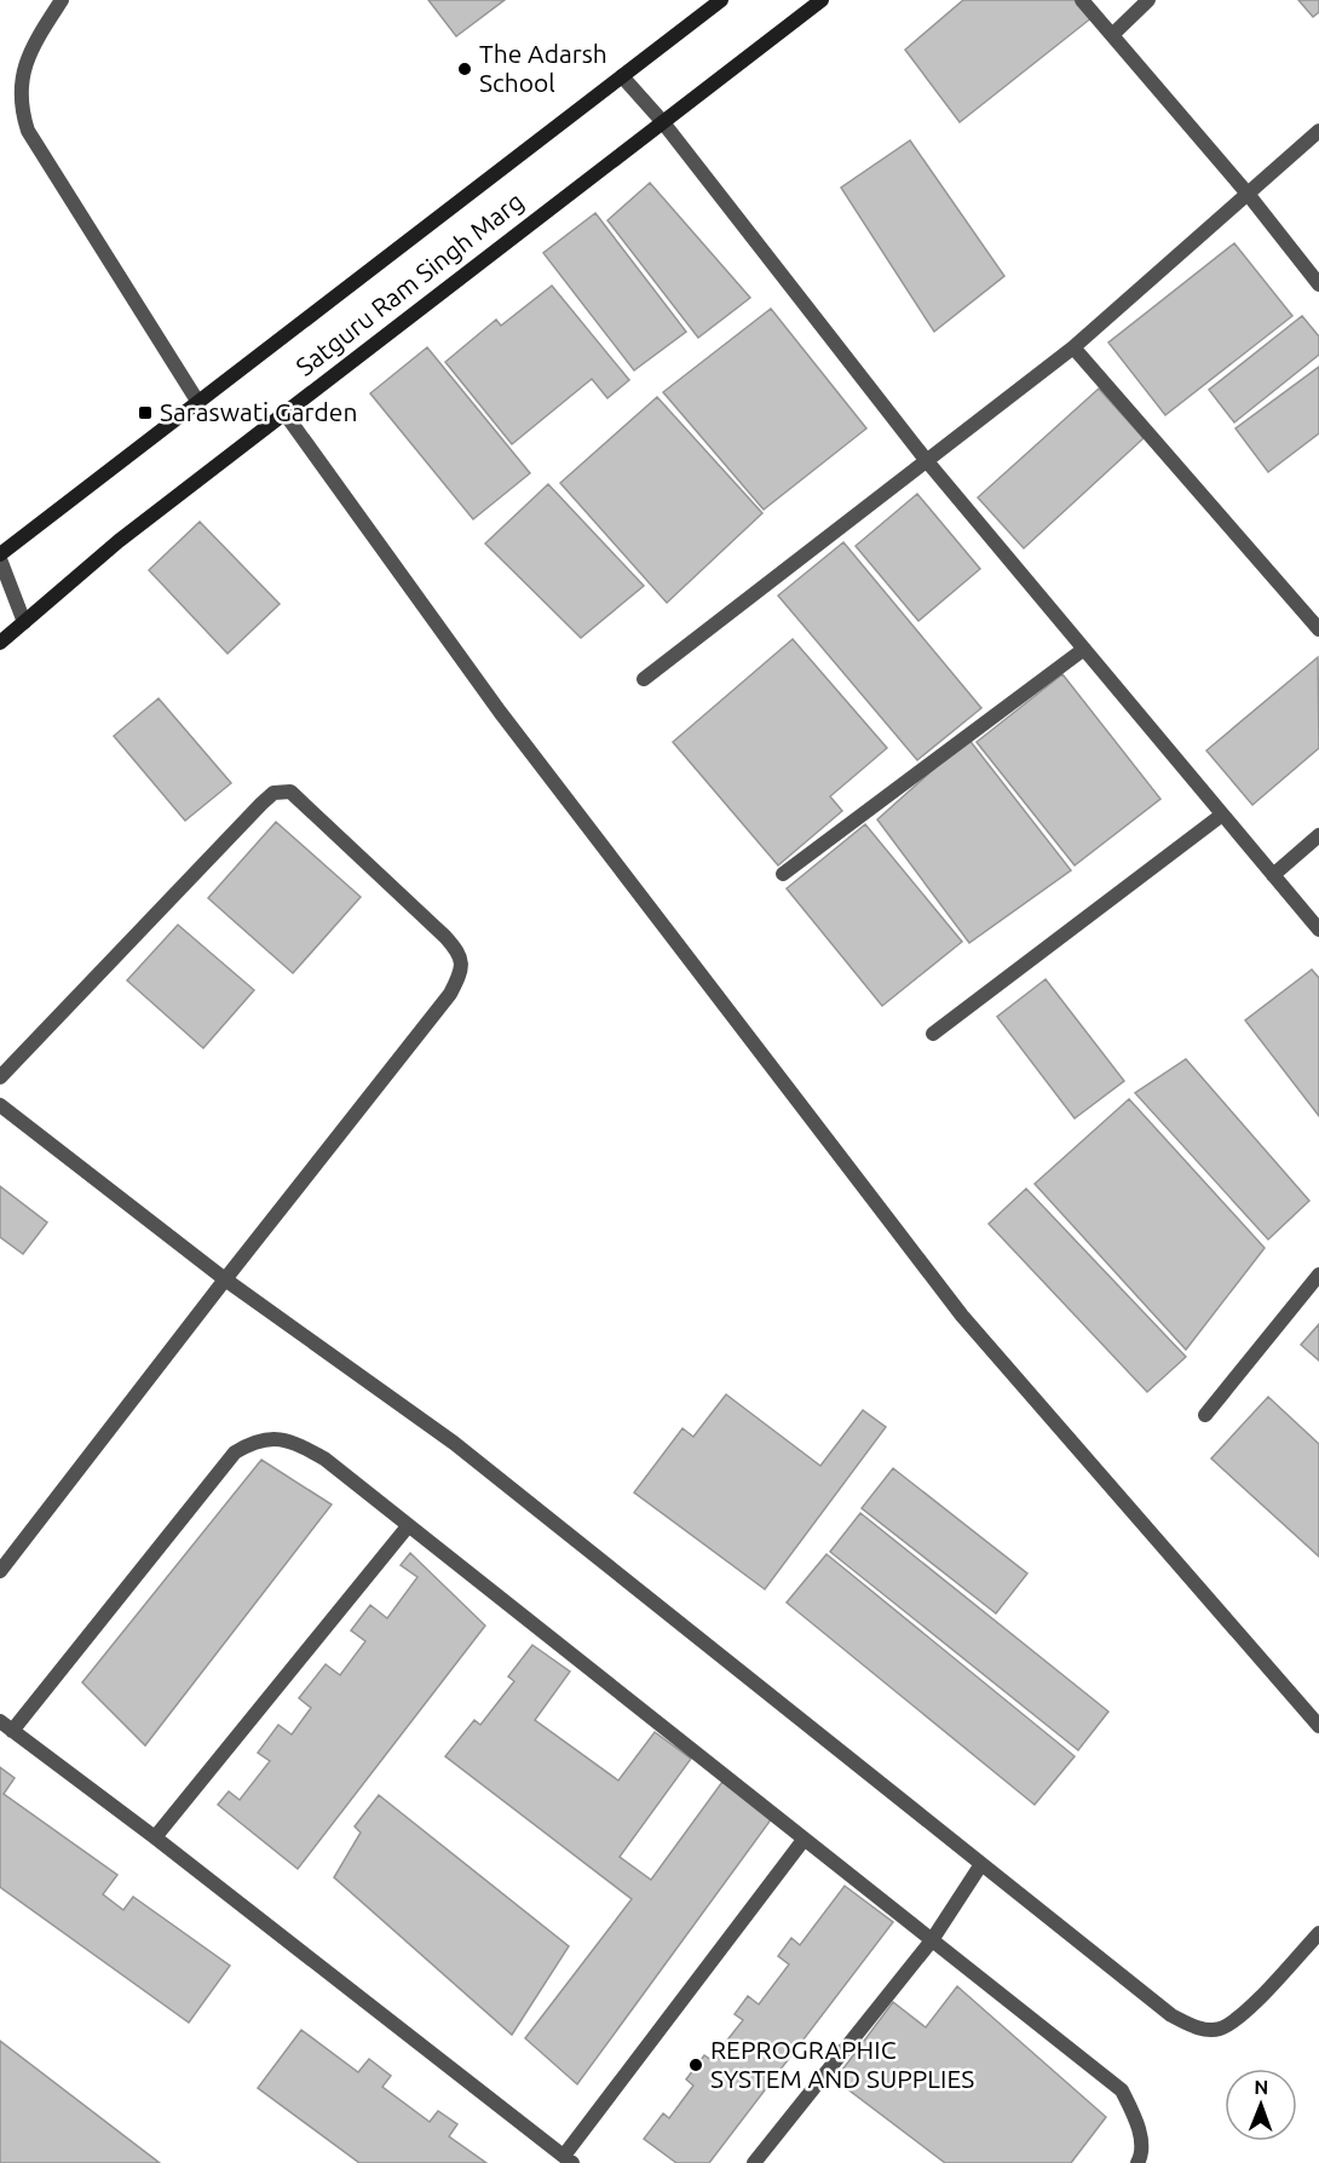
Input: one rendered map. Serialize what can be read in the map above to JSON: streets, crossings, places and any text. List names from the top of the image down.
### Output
{
  "streets": {
    "main road": ["Satguru Ram Singh Marg"]
  },
  "places": {
    "other": ["The Adarsh School", "REPROGRAPHIC SYSTEM AND SUPPLIES"],
    "transit": ["Saraswati Garden"]
  },
  "north": "top"
}
